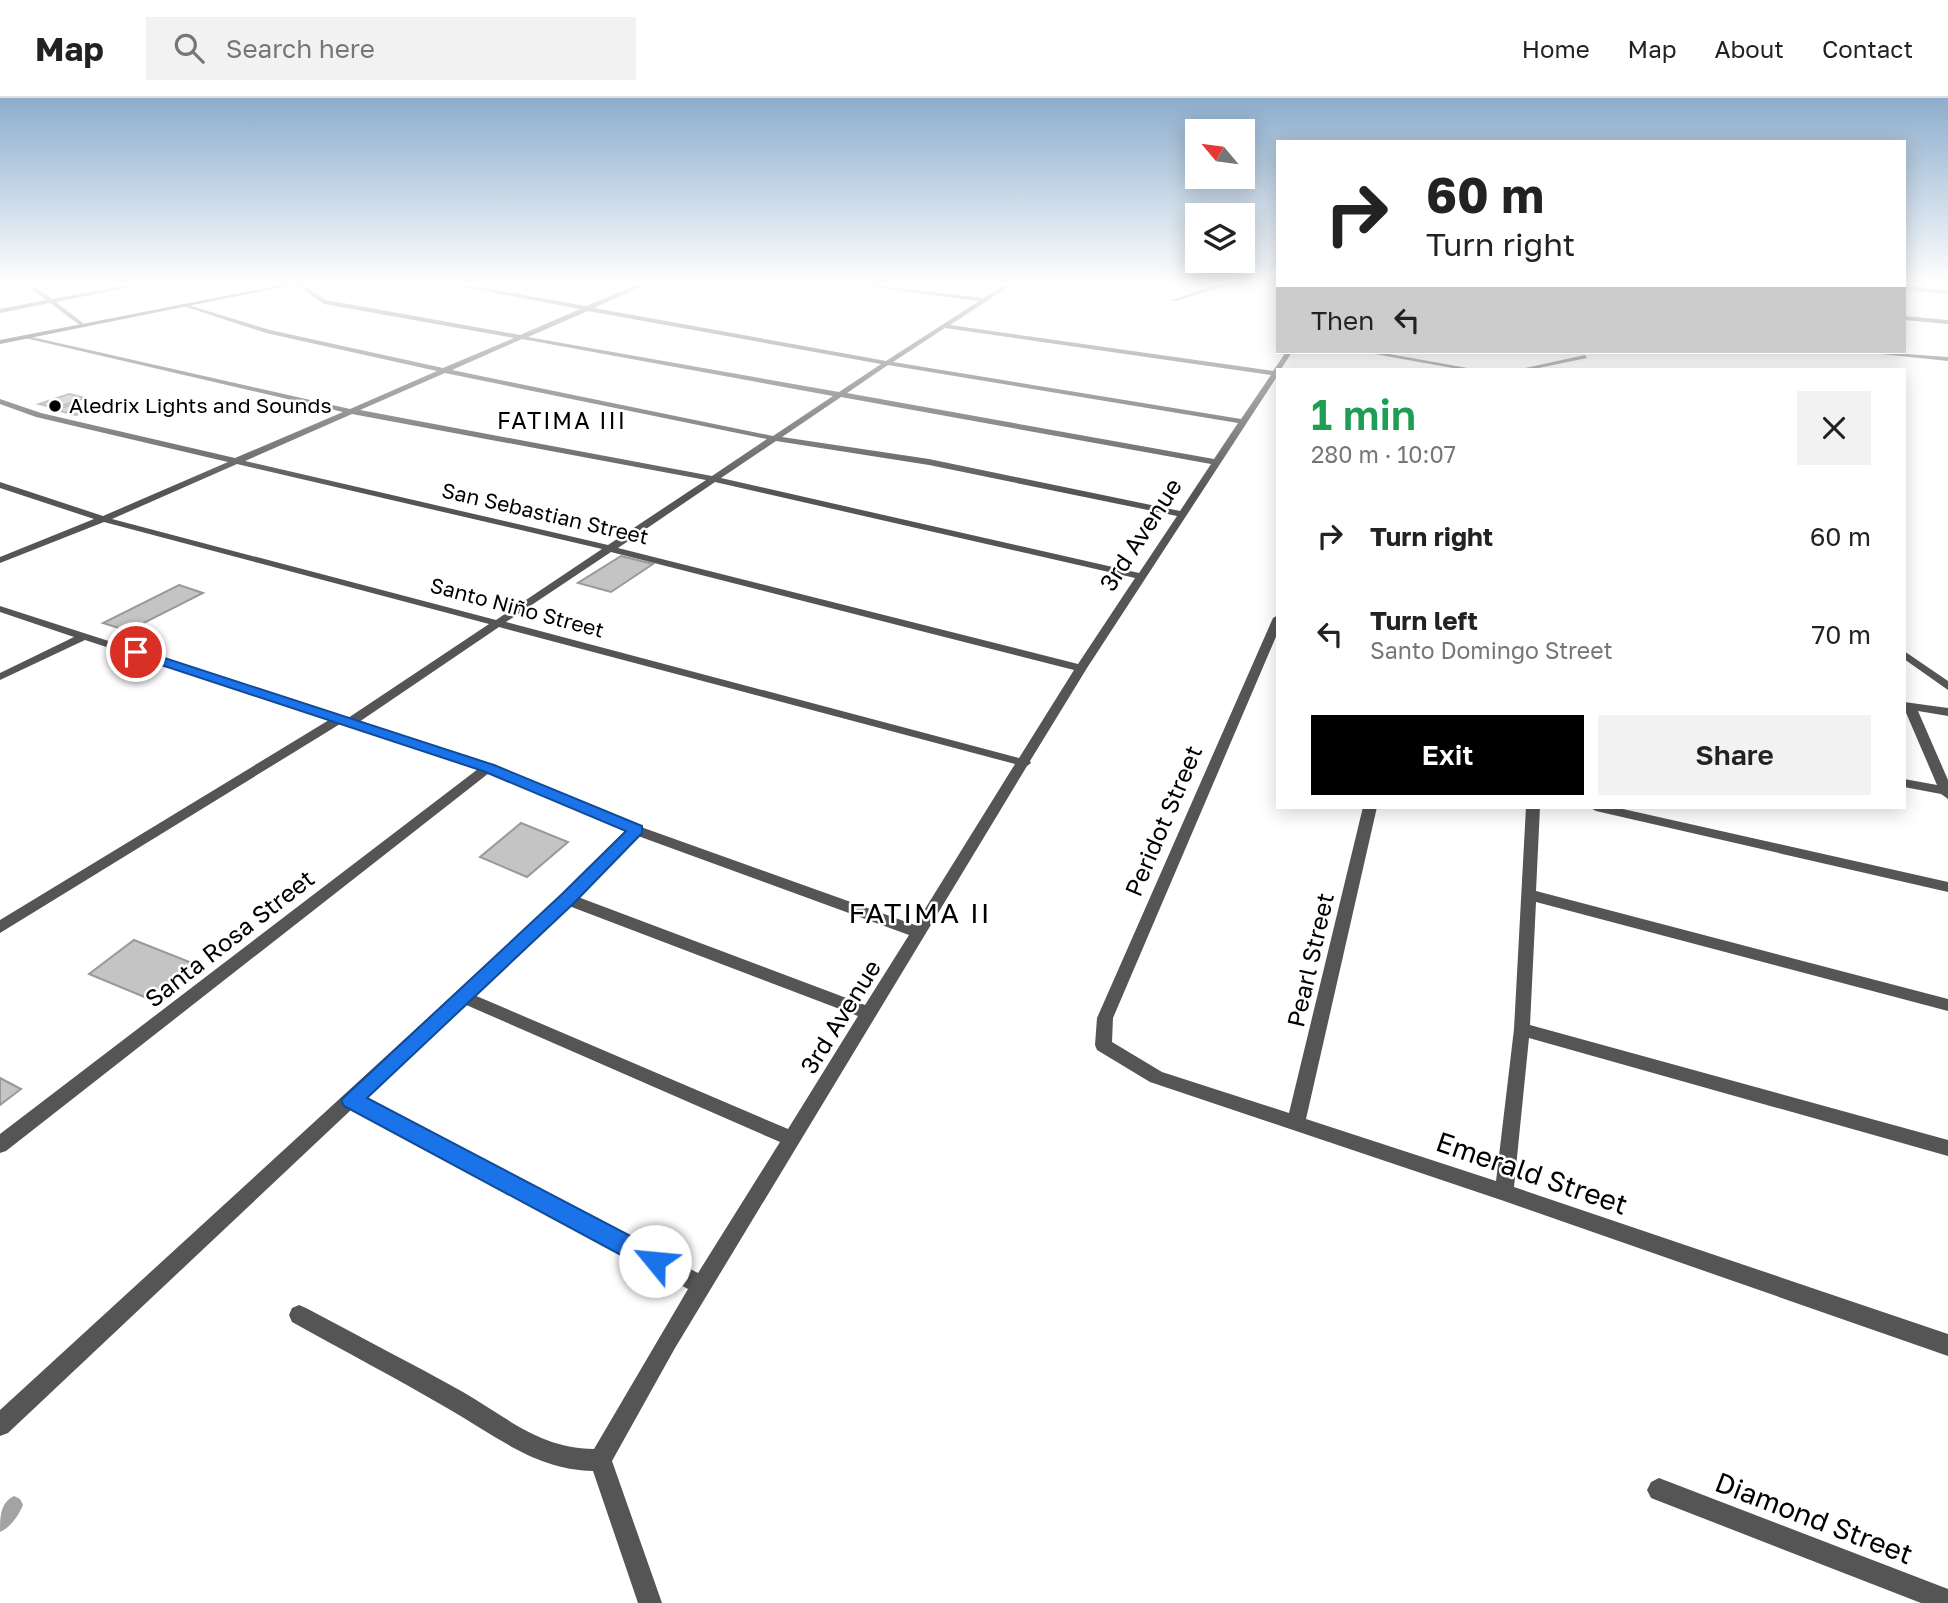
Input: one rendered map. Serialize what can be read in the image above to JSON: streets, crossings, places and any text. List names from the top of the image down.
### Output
{
  "streets": {
    "street": [
      "San Sebastian Street",
      "3rd Avenue",
      "Santo Niño Street",
      "Peridot Street",
      "Santa Rosa Street",
      "Pearl Street",
      "Emerald Street",
      "Diamond Street"
    ]
  },
  "crossings": [
    ["San Sebastian Street", "3rd Avenue"],
    ["3rd Avenue", "Santo Niño Street"],
    ["Peridot Street", "Emerald Street"],
    ["Pearl Street", "Emerald Street"]
  ],
  "districts": ["FATIMA III", "FATIMA II"],
  "places": ["Aledrix Lights and Sounds"],
  "north": "top left",
  "page": {
    "header": "Map",
    "search": "Search here",
    "nav": [
      "Home",
      "Map",
      "About",
      "Contact"
    ],
    "turn": ["60 m", "Turn right"],
    "then": "Then",
    "heading": ["1 min", "280 m · 10:07"],
    "list": [
      {
        "name": "Turn right",
        "value": "60 m"
      },
      {
        "name": "Turn left",
        "note": "Santo Domingo Street",
        "value": "70 m"
      }
    ],
    "buttons": ["Exit", "Share"]
  }
}
